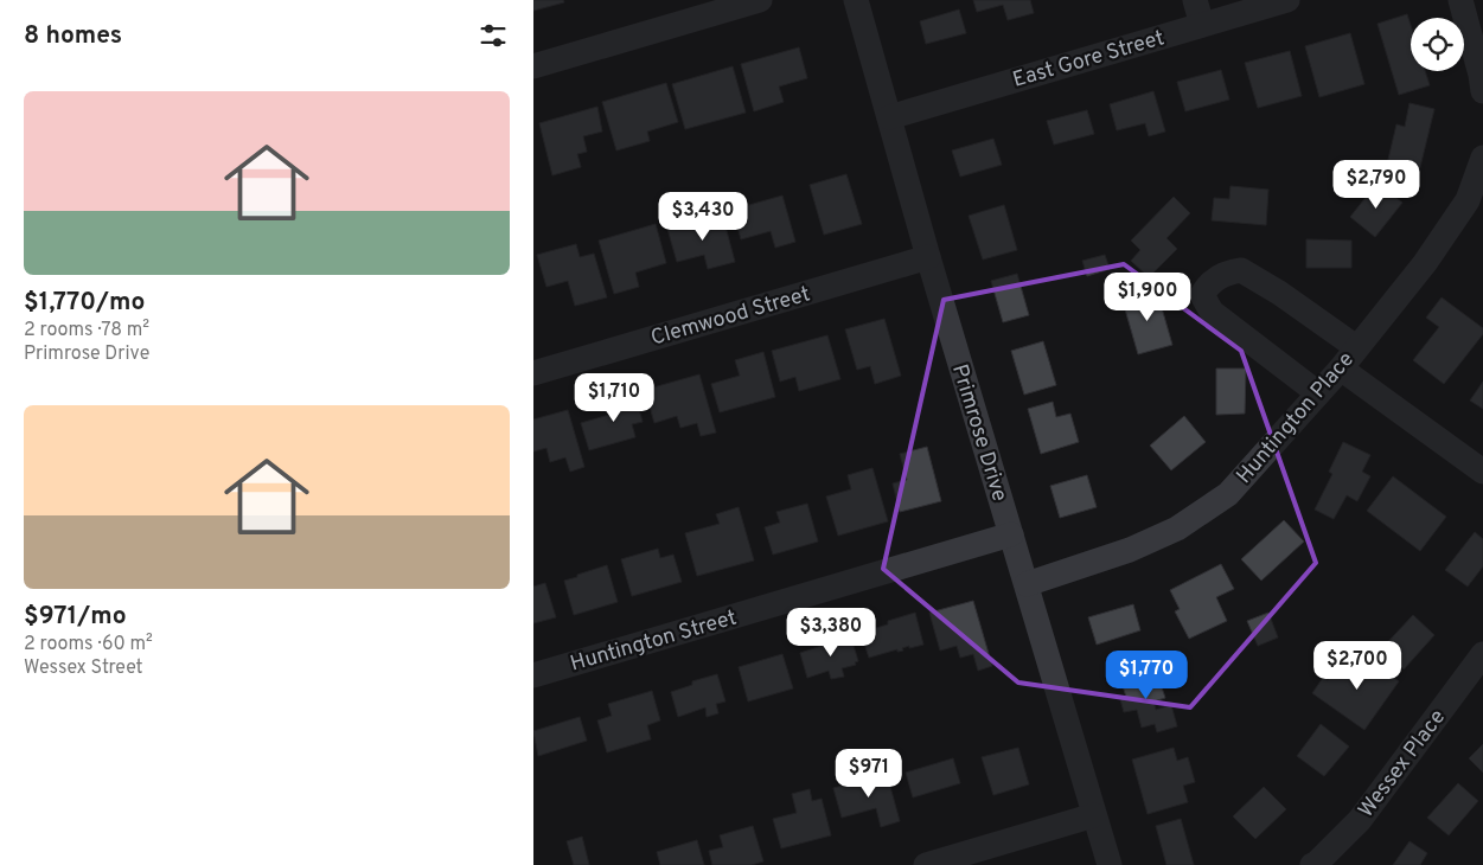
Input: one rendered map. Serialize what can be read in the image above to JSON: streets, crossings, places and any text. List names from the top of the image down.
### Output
{
  "streets": {
    "street": [
      "East Gore Street",
      "Clemwood Street",
      "Huntington Place",
      "Primrose Drive",
      "Huntington Street",
      "Wessex Place"
    ]
  },
  "crossings": [
    ["East Gore Street", "Primrose Drive"],
    ["Clemwood Street", "Primrose Drive"],
    ["Huntington Place", "Primrose Drive"],
    ["Primrose Drive", "Huntington Street"]
  ],
  "page": {
    "heading": "8 homes",
    "list": [
      {
        "name": "$1,770/mo",
        "note": "2 rooms · 78 m² · Primrose Drive"
      },
      {
        "name": "$971/mo",
        "note": "2 rooms · 60 m² · Wessex Street"
      }
    ],
    "price": [
      "$2,790",
      "$3,430",
      "$1,900",
      "$1,710",
      "$3,380",
      "$2,700",
      "$1,770",
      "$971"
    ]
  }
}
